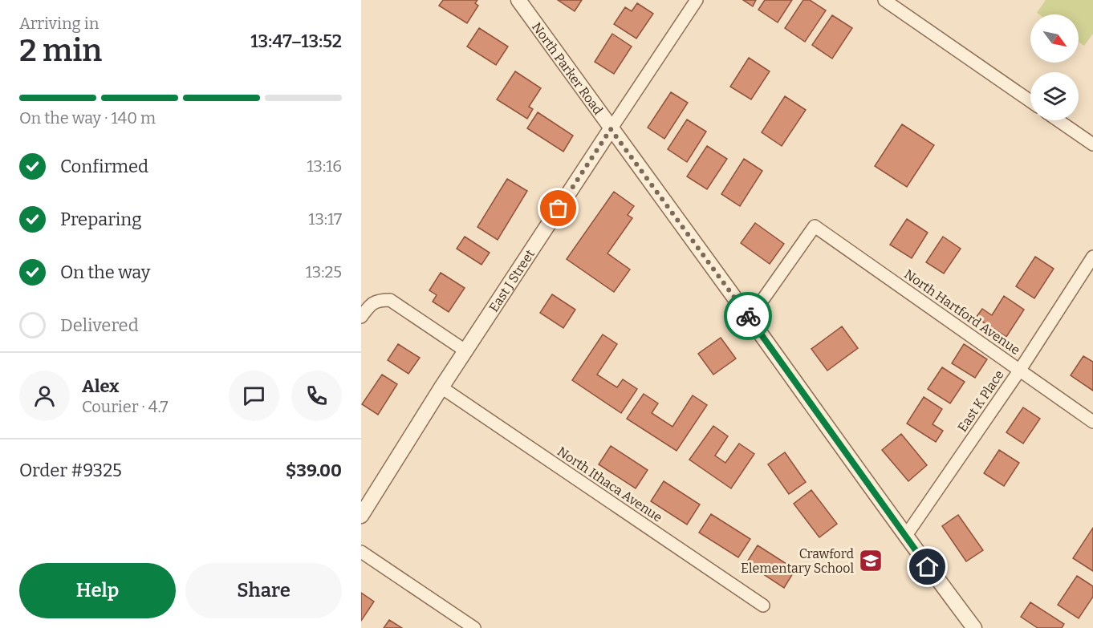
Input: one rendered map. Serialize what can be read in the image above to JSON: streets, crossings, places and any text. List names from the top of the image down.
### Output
{
  "streets": {
    "street": [
      "North Parker Road",
      "East J Street",
      "North Hartford Avenue",
      "East K Place",
      "North Ithaca Avenue"
    ]
  },
  "crossings": [
    ["North Parker Road", "East J Street"],
    ["North Parker Road", "North Hartford Avenue"],
    ["North Parker Road", "East K Place"],
    ["East J Street", "North Ithaca Avenue"],
    ["North Hartford Avenue", "East K Place"]
  ],
  "places": {
    "school or university": ["Crawford Elementary School"]
  },
  "north": "bottom right",
  "page": {
    "heading": ["2 min", "Arriving in", "13:47–13:52"],
    "panel": [
      "Alex",
      "Courier · 4.7",
      "Order #9325",
      "$39.00"
    ],
    "bar": "On the way · 140 m",
    "list": [
      ["Confirmed", "13:16"],
      ["Preparing", "13:17"],
      ["On the way", "13:25"],
      "Delivered"
    ],
    "buttons": ["Help", "Share"]
  }
}
